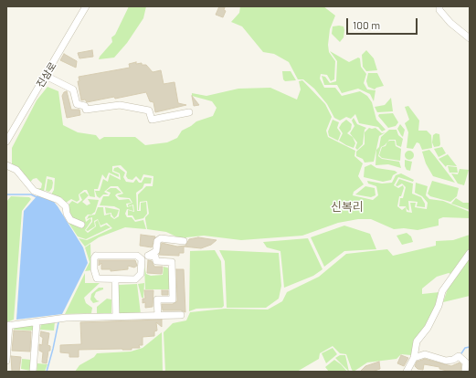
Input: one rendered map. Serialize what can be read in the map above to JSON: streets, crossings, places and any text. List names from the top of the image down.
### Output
{
  "streets": {
    "street": ["진삼로"]
  },
  "districts": ["신복리"],
  "scale_bar": "100 m"
}
